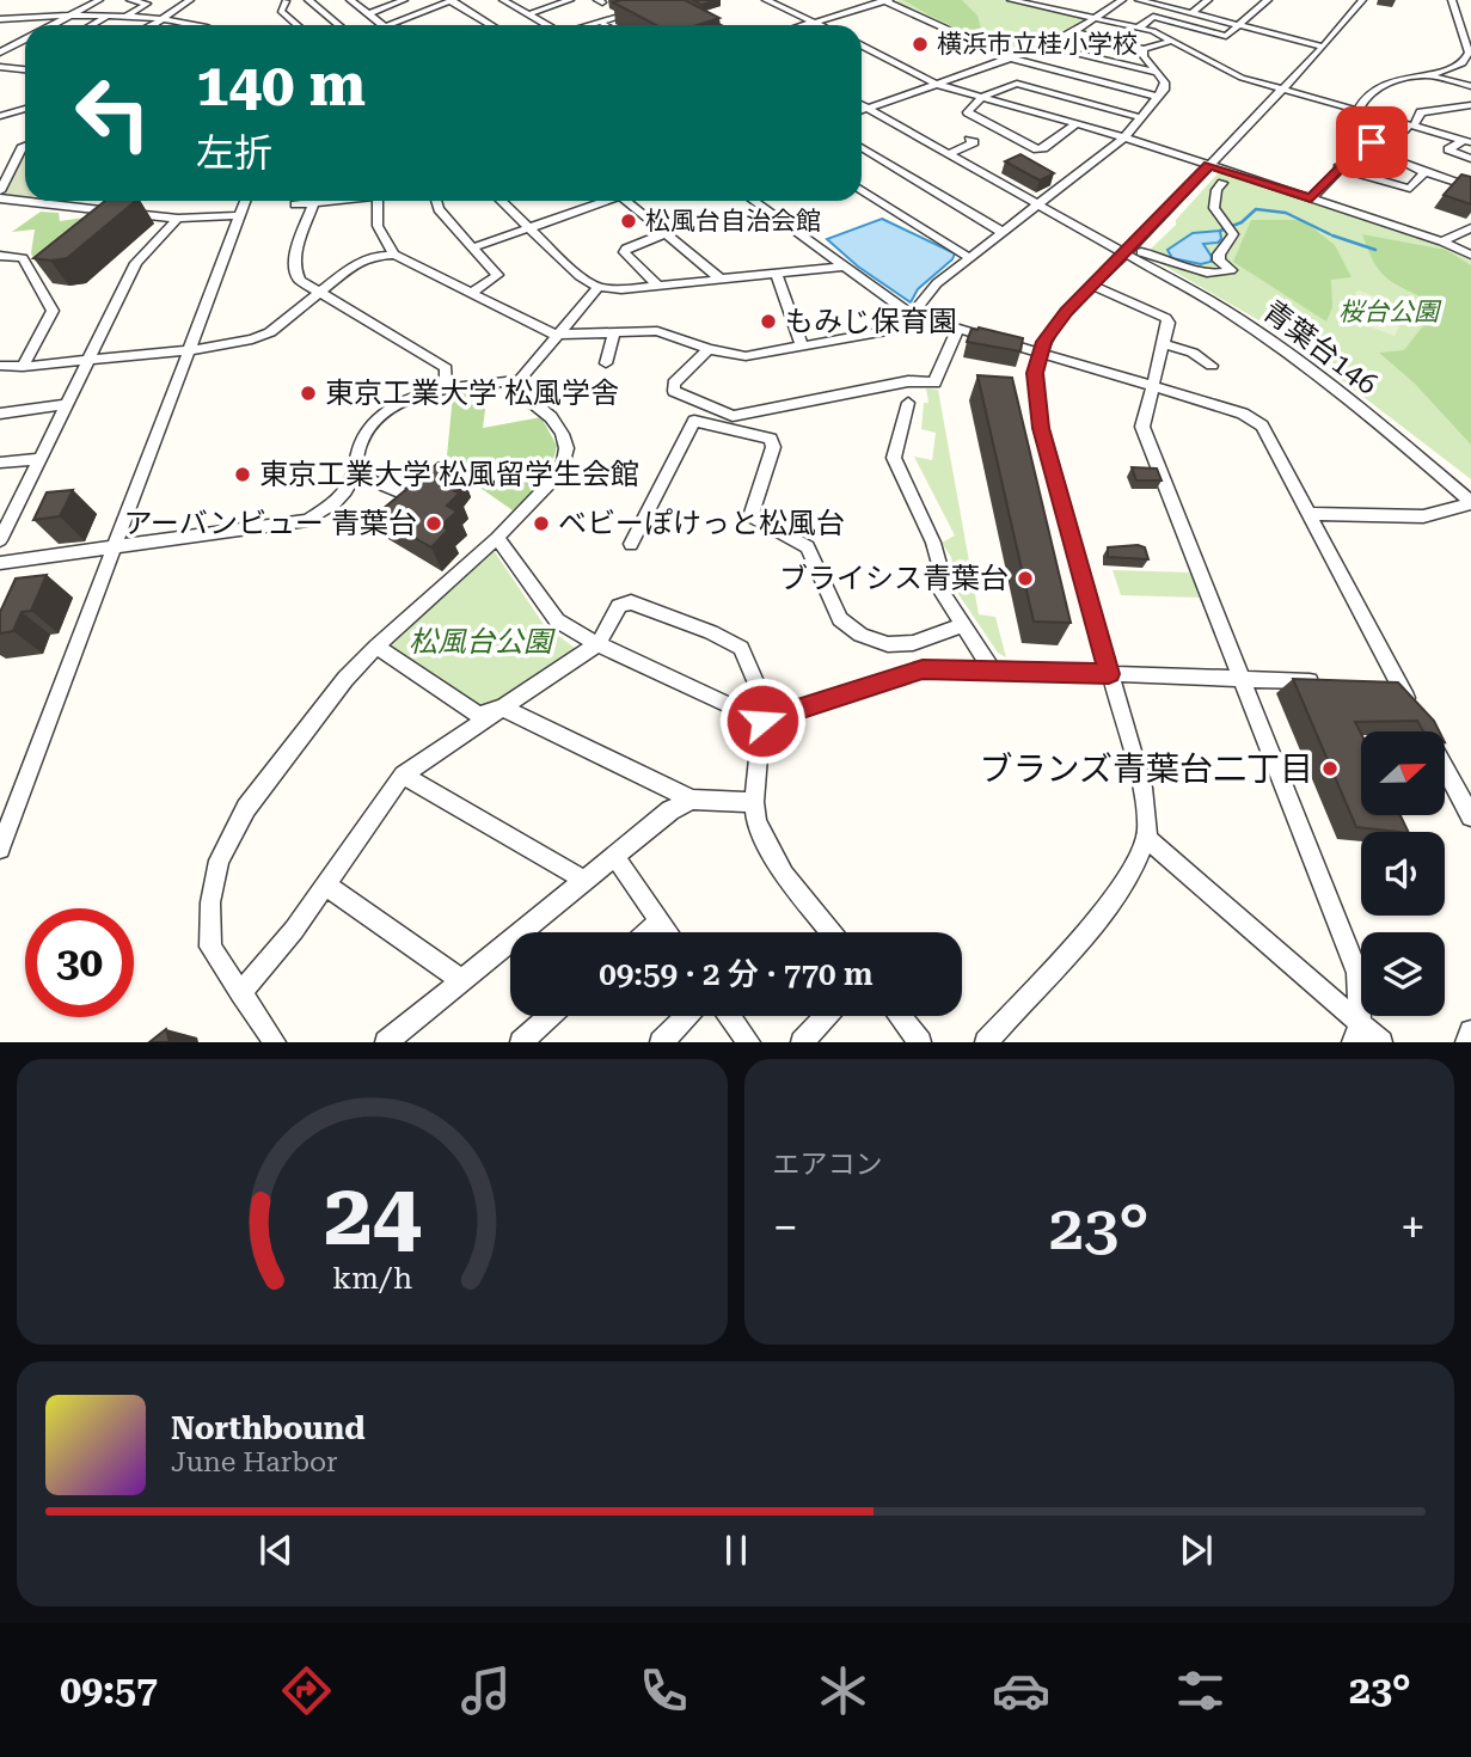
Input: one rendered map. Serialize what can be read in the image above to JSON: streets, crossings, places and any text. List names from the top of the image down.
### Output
{
  "streets": {
    "street": ["青葉台146"]
  },
  "parks": ["桜台公園", "松風台公園"],
  "places": [
    "横浜市立桂小学校",
    "松風台自治会館",
    "もみじ保育園",
    "東京工業大学 松風学舎",
    "東京工業大学 松風留学生会館",
    "アーバンビュー 青葉台",
    "ベビーぽけっと松風台",
    "ブライシス青葉台",
    "ブランズ青葉台二丁目"
  ],
  "north": "right",
  "page": {
    "turn": ["140 m", "左折"],
    "limit": "30",
    "trip": "09:59 · 2 分 · 770 m",
    "tile": "エアコン",
    "heat": ["−", "23°", "+"],
    "song": ["Northbound", "June Harbor"],
    "tabs": ["09:57", "23°"],
    "gauge": ["24", "km/h"]
  }
}
